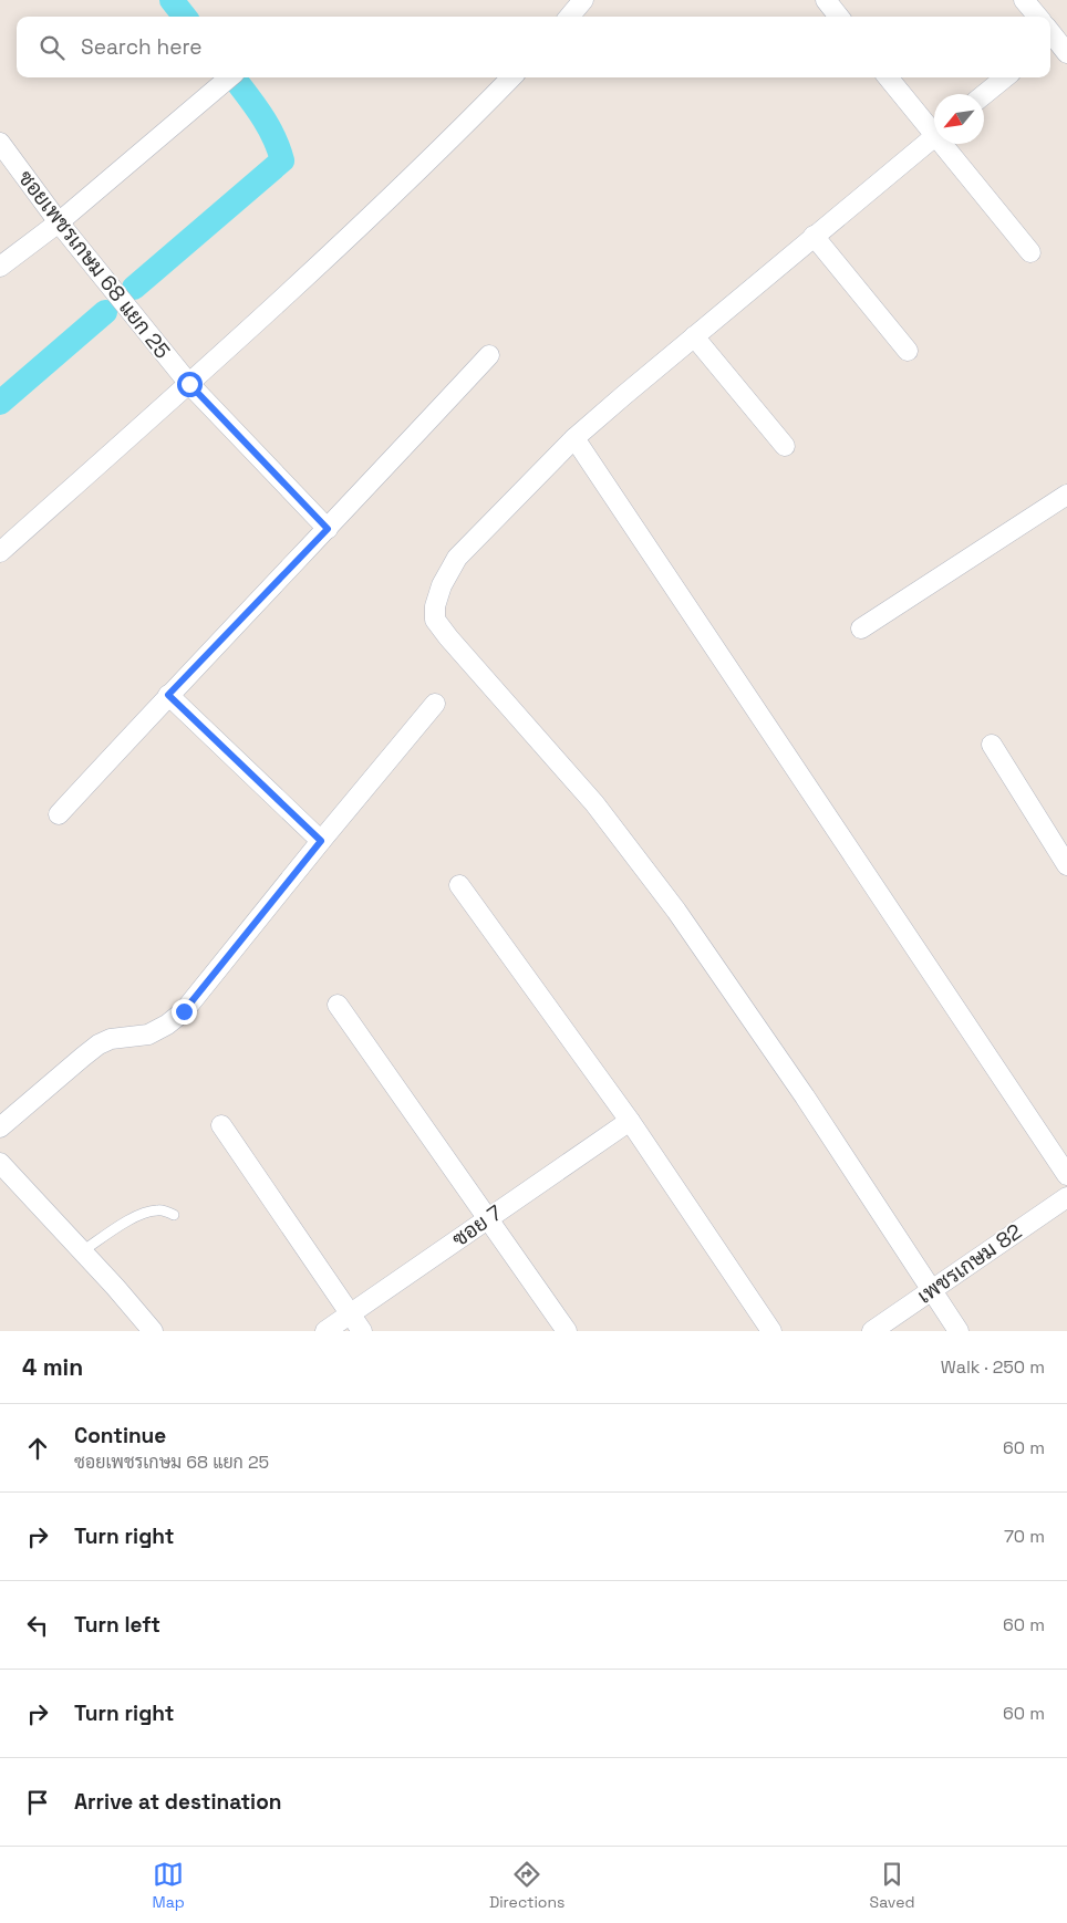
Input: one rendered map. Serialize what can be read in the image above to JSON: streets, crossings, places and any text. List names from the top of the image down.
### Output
{
  "streets": {
    "street": ["ซอยเพชรเกษม 68 แยก 25", "ซอย 7", "เพชรเกษม 82"]
  },
  "north": "bottom left",
  "page": {
    "search": "Search here",
    "heading": ["4 min", "Walk · 250 m"],
    "list": [
      ["Continue", "ซอยเพชรเกษม 68 แยก 25", "60 m"],
      ["Turn right", "70 m"],
      ["Turn left", "60 m"],
      ["Turn right", "60 m"],
      "Arrive at destination"
    ],
    "nav": ["Map", "Directions", "Saved"]
  }
}
